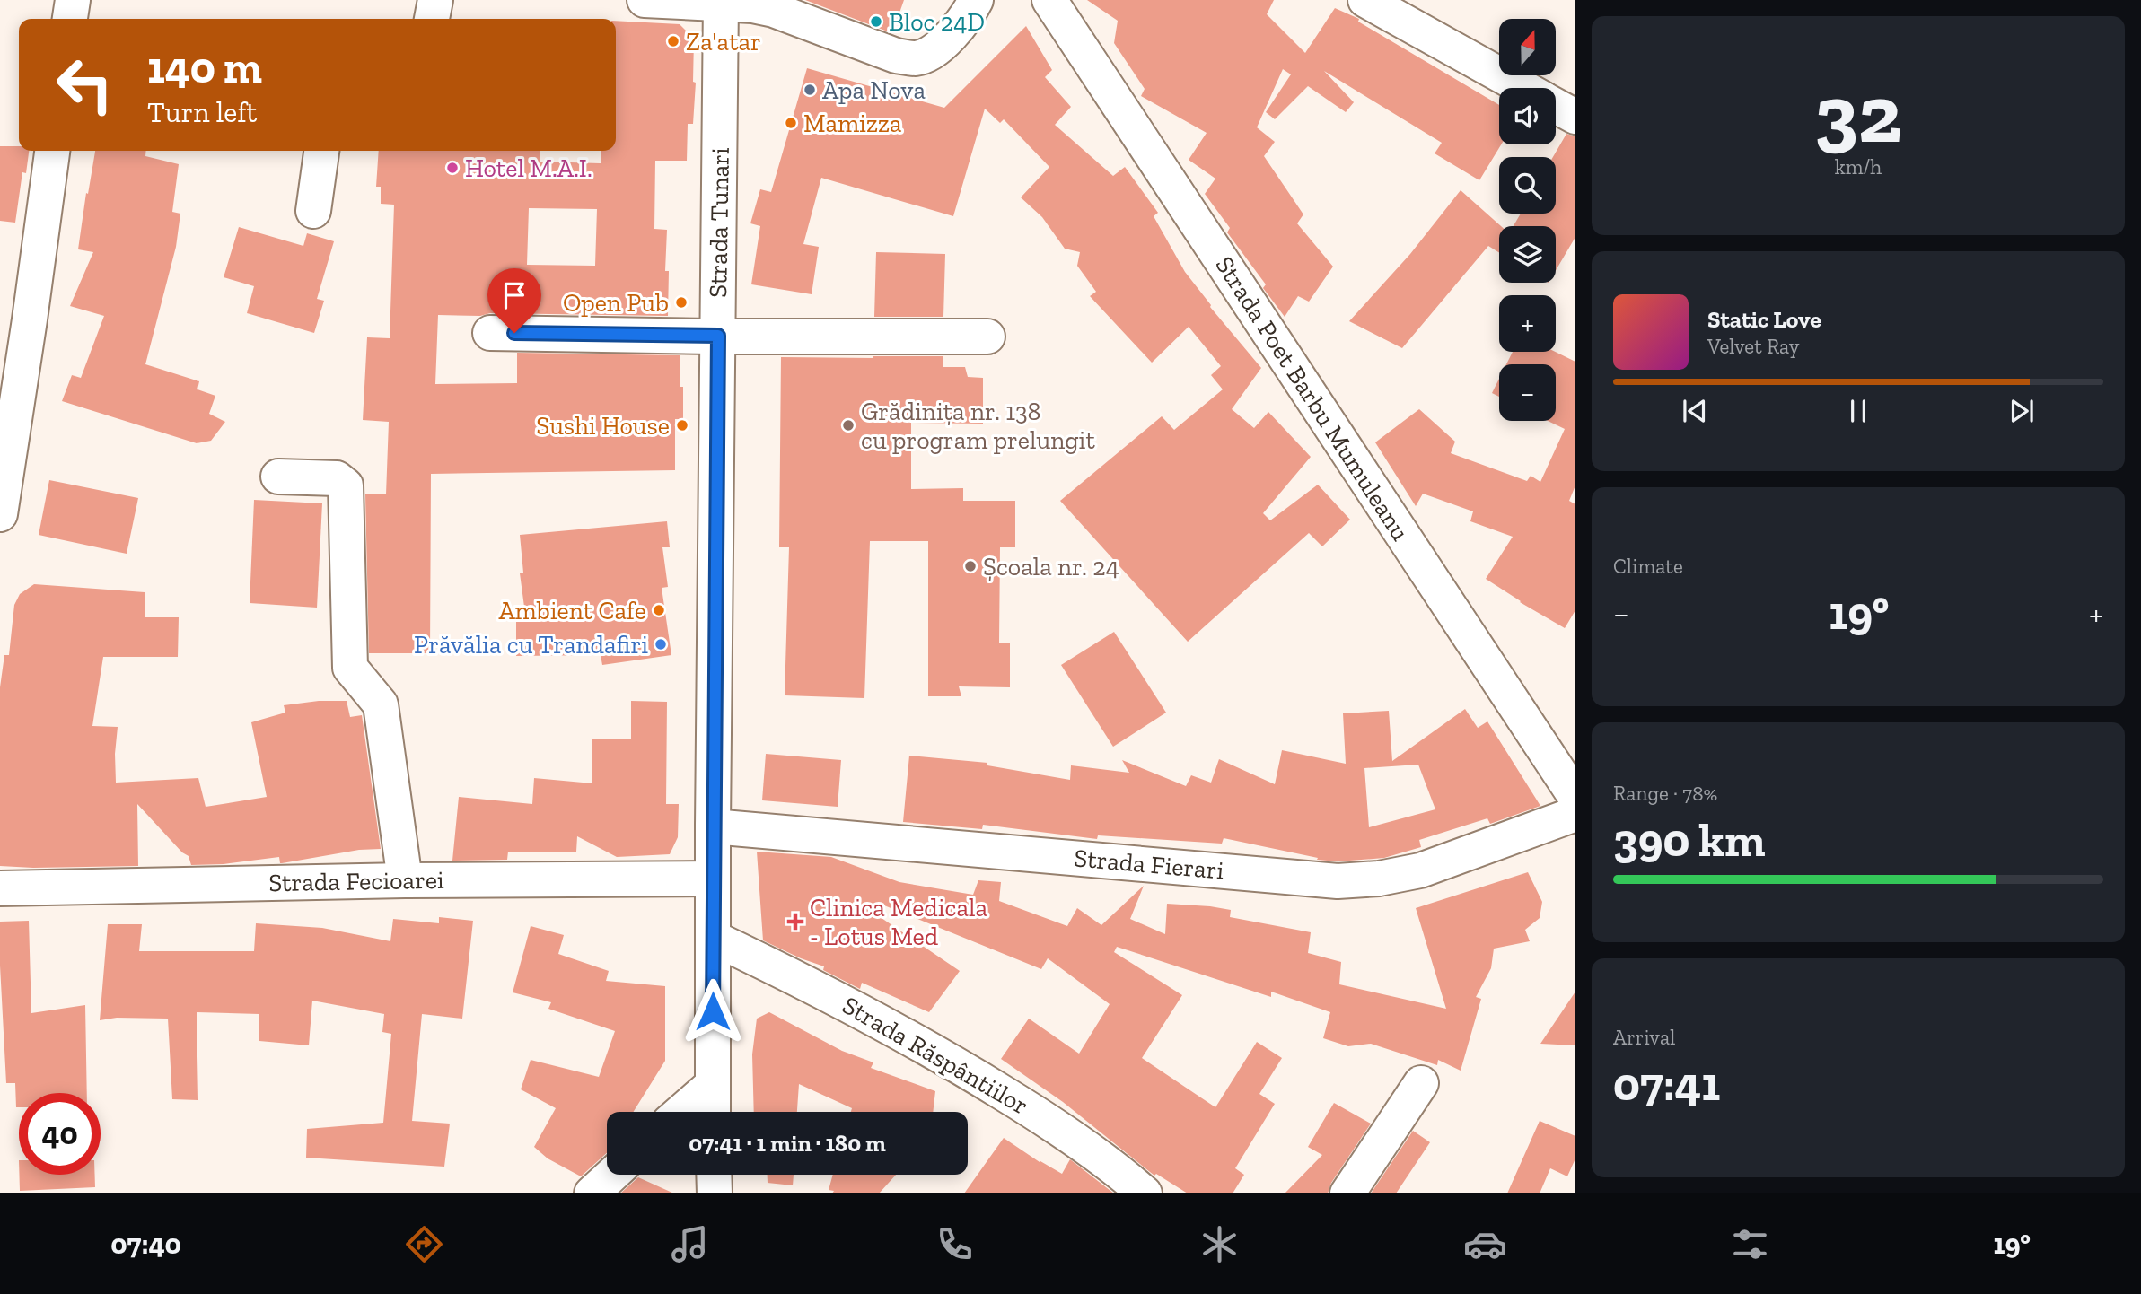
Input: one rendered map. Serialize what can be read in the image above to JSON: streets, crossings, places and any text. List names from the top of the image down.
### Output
{
  "streets": {
    "street": [
      "Strada Tunari",
      "Strada Poet Barbu Mumuleanu",
      "Strada Fierari",
      "Strada Fecioarei",
      "Strada Răspântiilor"
    ]
  },
  "crossings": [
    ["Strada Tunari", "Strada Fierari"],
    ["Strada Tunari", "Strada Fecioarei"],
    ["Strada Tunari", "Strada Răspântiilor"]
  ],
  "places": {
    "other": [
      "Bloc 24D",
      "Za'atar",
      "Apa Nova",
      "Mamizza",
      "Hotel M.A.I.",
      "Open Pub",
      "Sushi House",
      "Grădinița nr. 138 cu program prelungit",
      "Școala nr. 24",
      "Ambient Cafe",
      "Prăvălia cu Trandafiri"
    ],
    "health": ["Clinica Medicala - Lotus Med"]
  },
  "north": "top",
  "page": {
    "tile": [
      ["32", "km/h"],
      "Climate",
      ["Range · 78%", "390 km"],
      ["Arrival", "07:41"]
    ],
    "map_buttons": ["+", "−"],
    "turn": ["140 m", "Turn left"],
    "song": ["Static Love", "Velvet Ray"],
    "heat": ["−", "19°", "+"],
    "limit": "40",
    "trip": "07:41 · 1 min · 180 m",
    "tabs": ["07:40", "19°"]
  }
}
